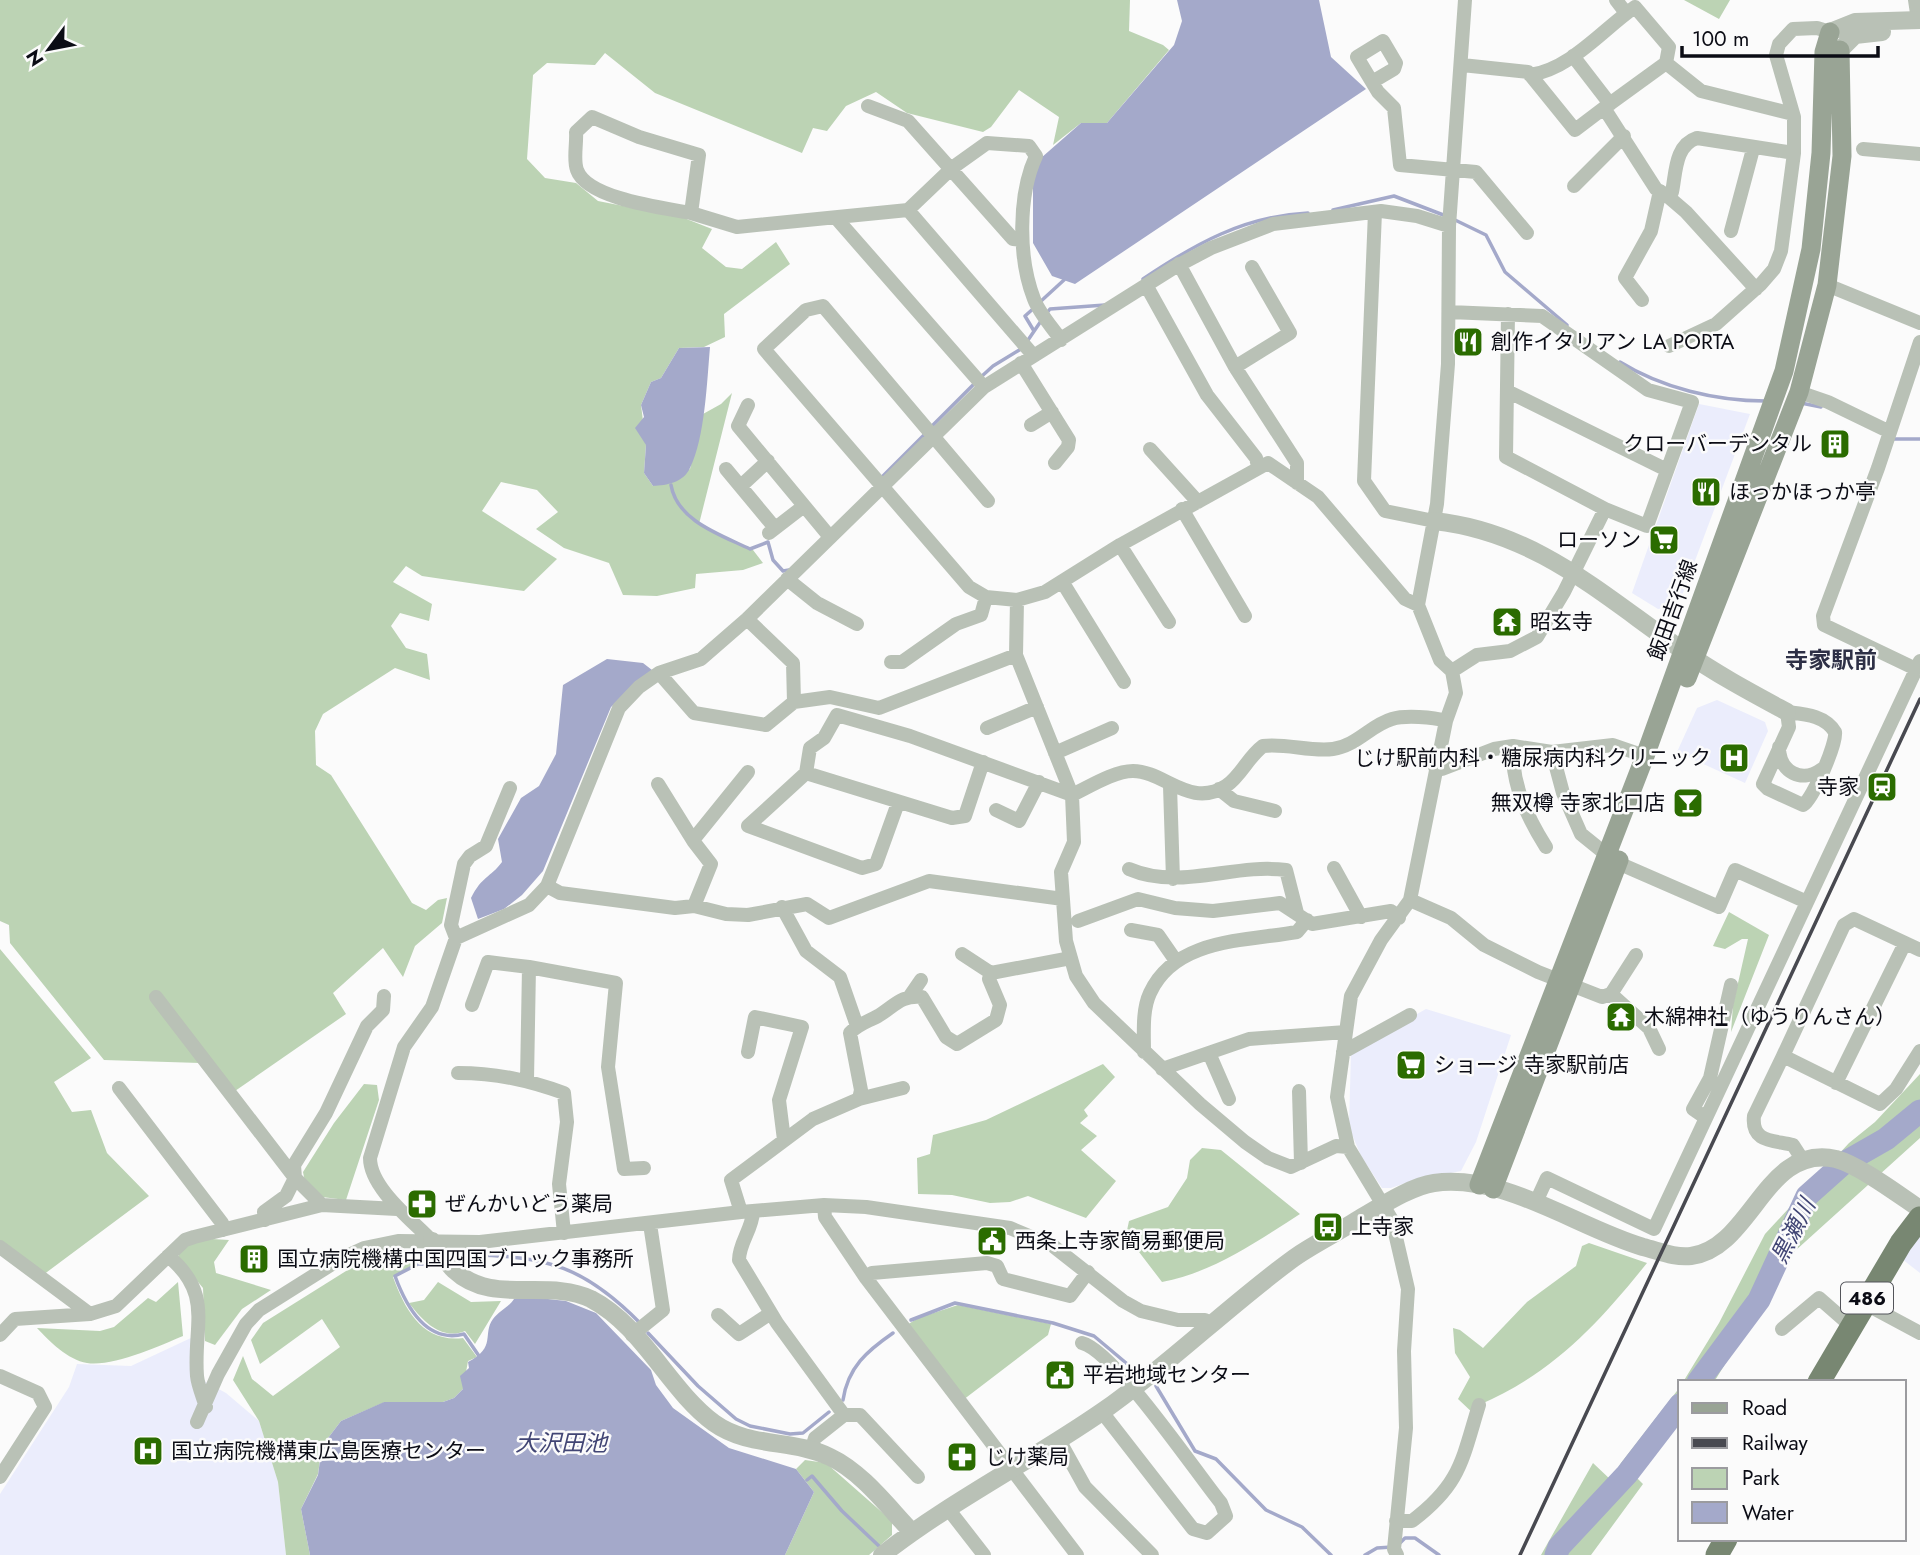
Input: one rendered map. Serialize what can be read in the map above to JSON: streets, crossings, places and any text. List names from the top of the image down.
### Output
{
  "streets": {
    "highway": ["486"],
    "main road": ["飯田吉行線"]
  },
  "districts": ["寺家駅前"],
  "water": ["黒瀬川", "大沢田池"],
  "places": {
    "restaurant": ["創作イタリアン LA PORTA", "ほっかほっか亭"],
    "building": ["クローバーデンタル", "国立病院機構中国四国ブロック事務所"],
    "supermarket": ["ローソン", "ショージ 寺家駅前店"],
    "temple": ["昭玄寺", "木綿神社（ゆうりんさん）"],
    "hospital": ["じけ駅前内科・糖尿病内科クリニック", "国立病院機構東広島医療センター"],
    "station": ["寺家"],
    "bar": ["無双樽 寺家北口店"],
    "pharmacy": ["ぜんかいどう薬局", "じけ薬局"],
    "bus stop": ["上寺家"],
    "public building": ["西条上寺家簡易郵便局", "平岩地域センター"]
  },
  "legend": [
    "Road",
    "Railway",
    "Park",
    "Water"
  ],
  "scale_bar": "100 m",
  "north": "bottom left"
}
